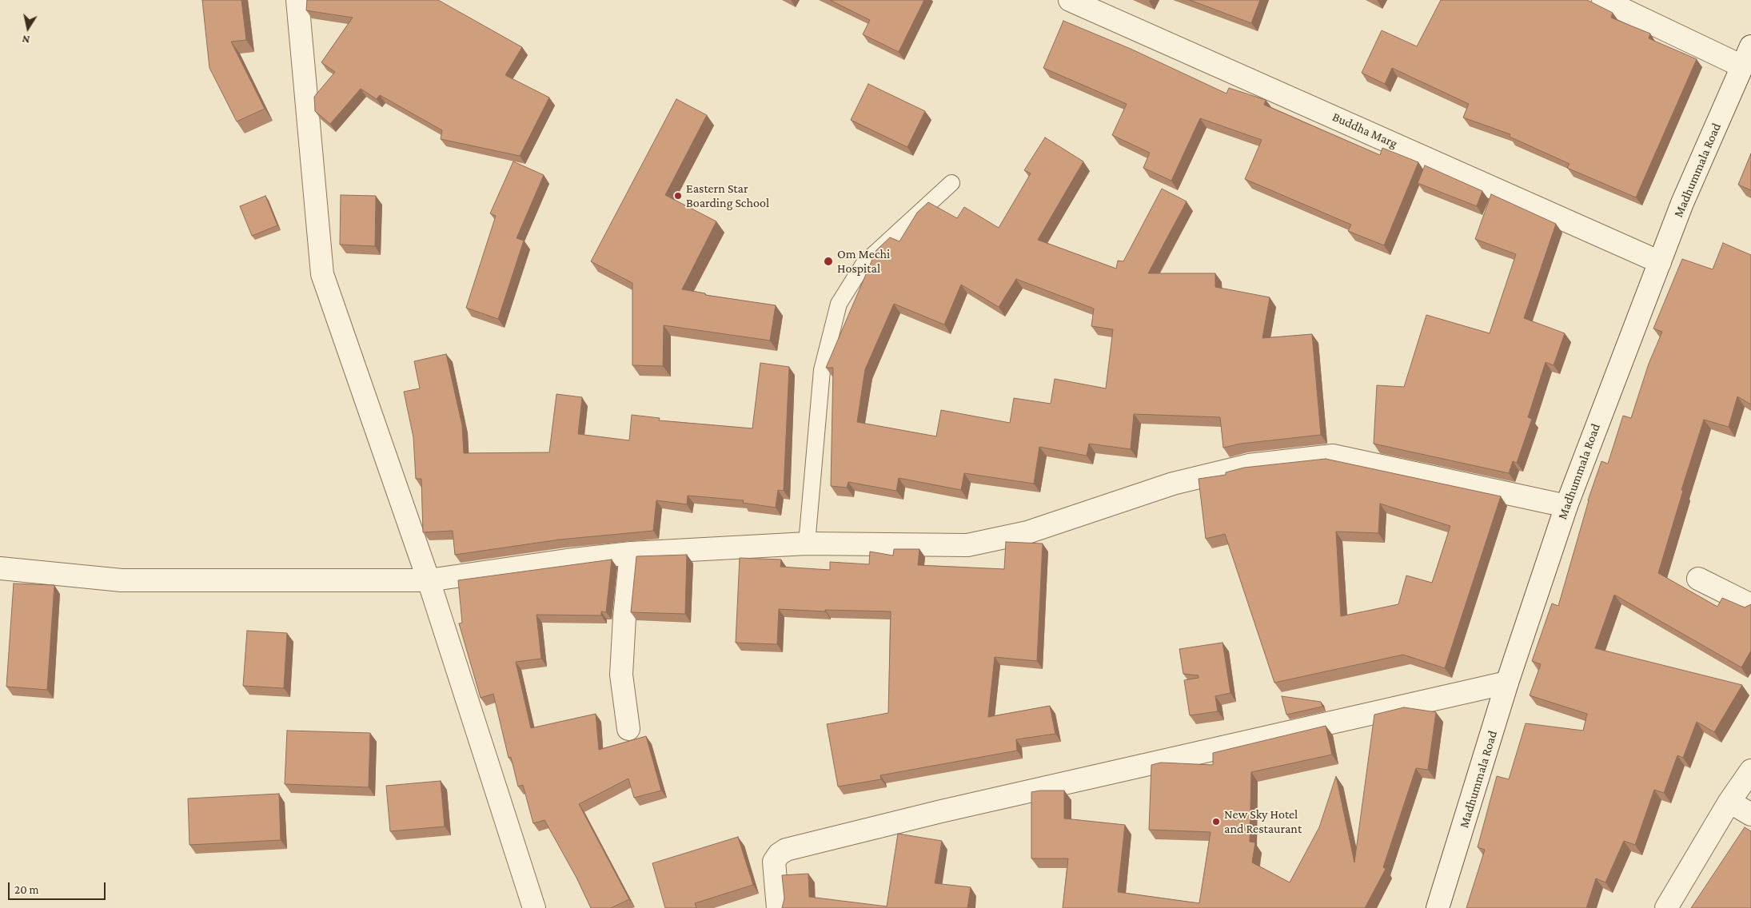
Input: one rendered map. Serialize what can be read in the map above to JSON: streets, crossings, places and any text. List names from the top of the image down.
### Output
{
  "streets": {
    "street": ["Buddha Marg", "Madhummala Road"]
  },
  "crossings": [
    ["Buddha Marg", "Madhummala Road"]
  ],
  "places": ["Eastern Star Boarding School", "Om Mechi Hospital", "New Sky Hotel and Restaurant"],
  "scale_bar": "20 m",
  "north": "bottom"
}
